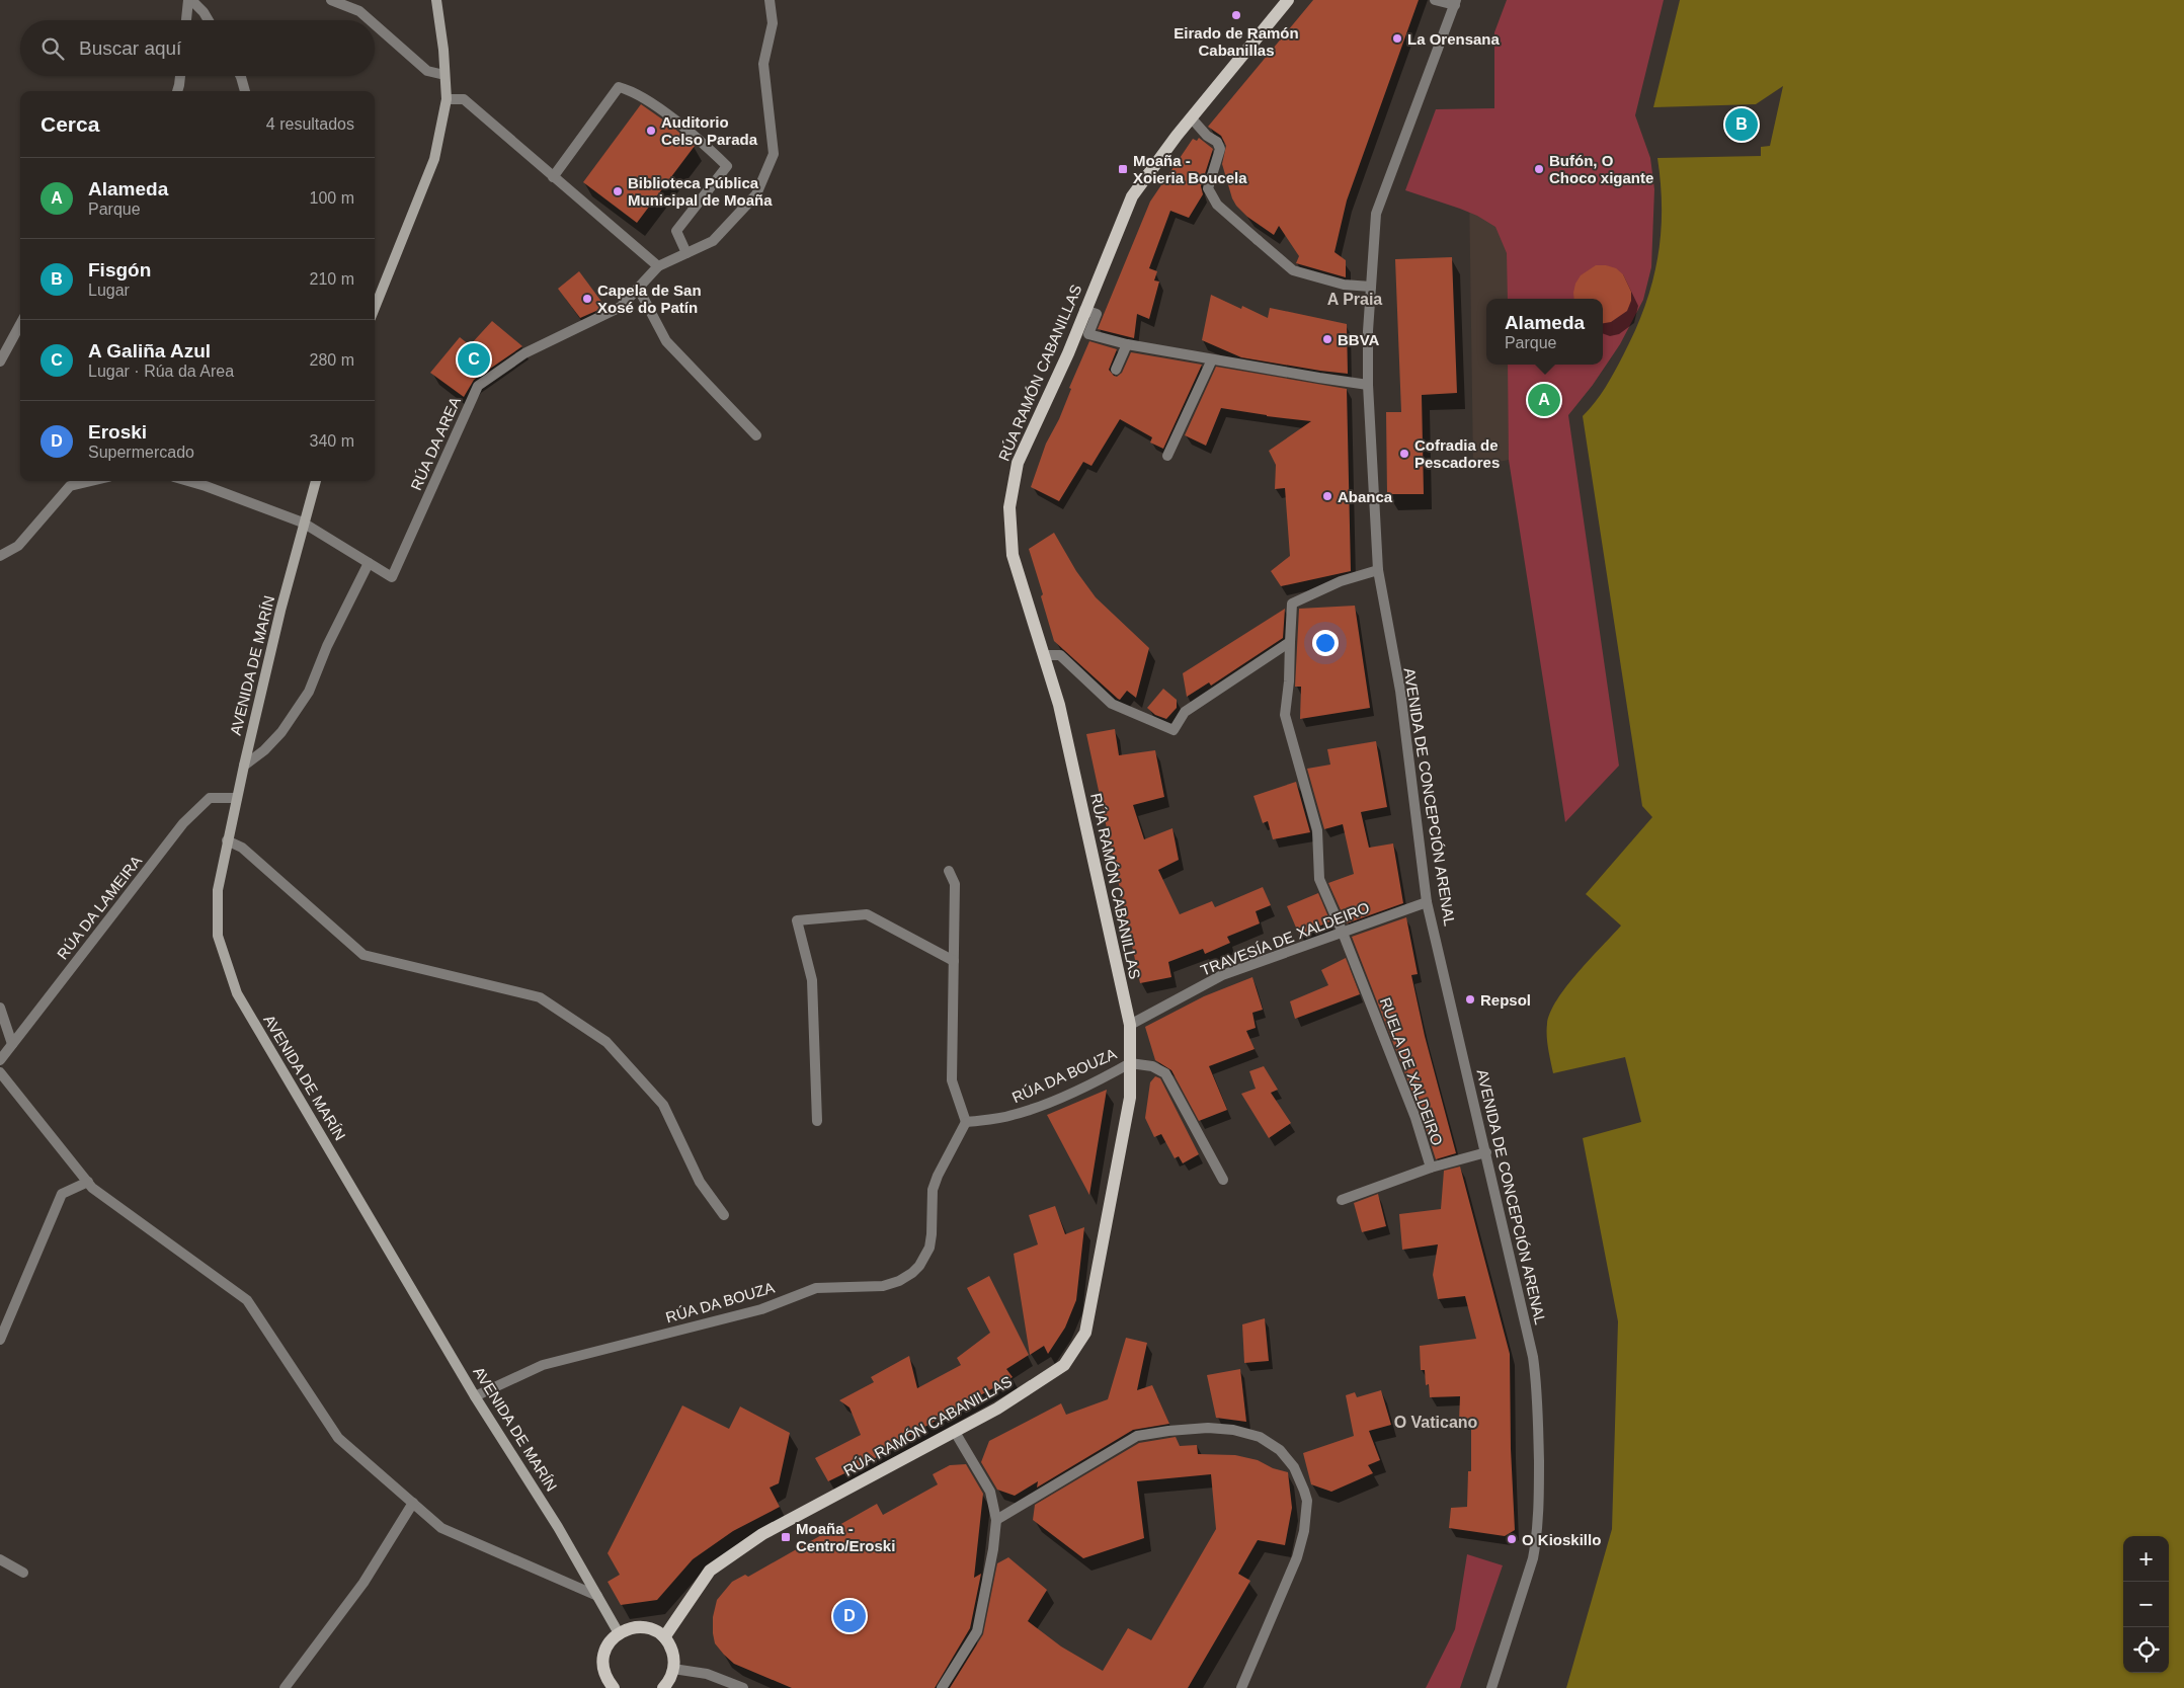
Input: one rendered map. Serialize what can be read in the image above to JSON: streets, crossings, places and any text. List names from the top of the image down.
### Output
{
  "streets": {
    "main road": ["RÚA RAMÓN CABANILLAS", "AVENIDA DE MARÍN"],
    "street": [
      "RÚA DA AREA",
      "AVENIDA DE CONCEPCIÓN ARENAL",
      "RÚA DA LAMEIRA",
      "TRAVESÍA DE XALDEIRO",
      "RUELA DE XALDEIRO",
      "RÚA DA BOUZA"
    ]
  },
  "crossings": [
    ["RÚA RAMÓN CABANILLAS", "TRAVESÍA DE XALDEIRO"],
    ["RÚA RAMÓN CABANILLAS", "RÚA DA BOUZA"],
    ["RÚA DA AREA", "AVENIDA DE MARÍN"],
    ["AVENIDA DE MARÍN", "RÚA DA LAMEIRA"],
    ["AVENIDA DE MARÍN", "RÚA DA BOUZA"],
    ["AVENIDA DE CONCEPCIÓN ARENAL", "TRAVESÍA DE XALDEIRO"],
    ["AVENIDA DE CONCEPCIÓN ARENAL", "RUELA DE XALDEIRO"],
    ["TRAVESÍA DE XALDEIRO", "RUELA DE XALDEIRO"]
  ],
  "districts": ["A Praia", "O Vaticano"],
  "places": {
    "other": [
      "Eirado de Ramón Cabanillas",
      "La Orensana",
      "Auditorio Celso Parada",
      "Bufón, O Choco xigante",
      "Biblioteca Pública Municipal de Moaña",
      "Capela de San Xosé do Patín",
      "BBVA",
      "Cofradia de Pescadores",
      "Abanca",
      "Repsol",
      "O Kioskillo"
    ],
    "transit": ["Moaña - Xoieria Boucela", "Moaña - Centro/Eroski"]
  },
  "page": {
    "search": "Buscar aquí",
    "heading": ["Cerca", "4 resultados"],
    "pins": [
      "B",
      "C",
      "A",
      "D"
    ],
    "list": [
      {
        "mark": "A",
        "name": "Alameda",
        "note": "Parque",
        "value": "100 m"
      },
      {
        "mark": "B",
        "name": "Fisgón",
        "note": "Lugar",
        "value": "210 m"
      },
      {
        "mark": "C",
        "name": "A Galiña Azul",
        "note": "Lugar · Rúa da Area",
        "value": "280 m"
      },
      {
        "mark": "D",
        "name": "Eroski",
        "note": "Supermercado",
        "value": "340 m"
      }
    ],
    "popup": ["Alameda", "Parque"],
    "map_buttons": ["+", "−"]
  }
}
